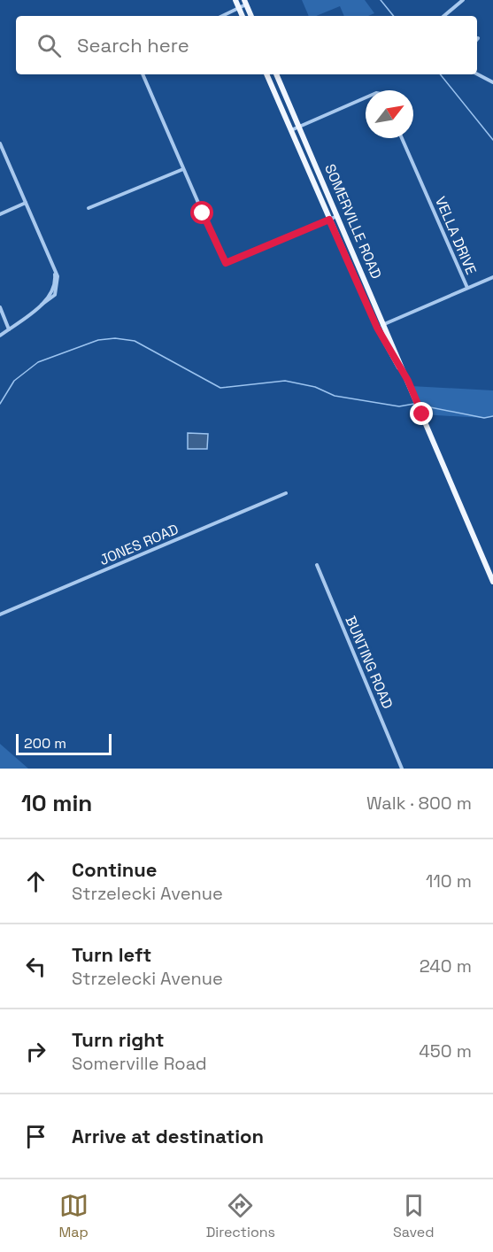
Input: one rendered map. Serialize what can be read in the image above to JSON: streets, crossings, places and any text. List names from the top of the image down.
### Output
{
  "streets": {
    "main road": ["SOMERVILLE ROAD"],
    "street": ["VELLA DRIVE", "JONES ROAD", "BUNTING ROAD"]
  },
  "crossings": [
    ["SOMERVILLE ROAD", "VELLA DRIVE"]
  ],
  "scale_bar": "200 m",
  "north": "top right",
  "page": {
    "search": "Search here",
    "scale": "200 m",
    "heading": ["10 min", "Walk · 800 m"],
    "list": [
      ["Continue", "Strzelecki Avenue", "110 m"],
      ["Turn left", "Strzelecki Avenue", "240 m"],
      ["Turn right", "Somerville Road", "450 m"],
      "Arrive at destination"
    ],
    "nav": ["Map", "Directions", "Saved"]
  }
}
